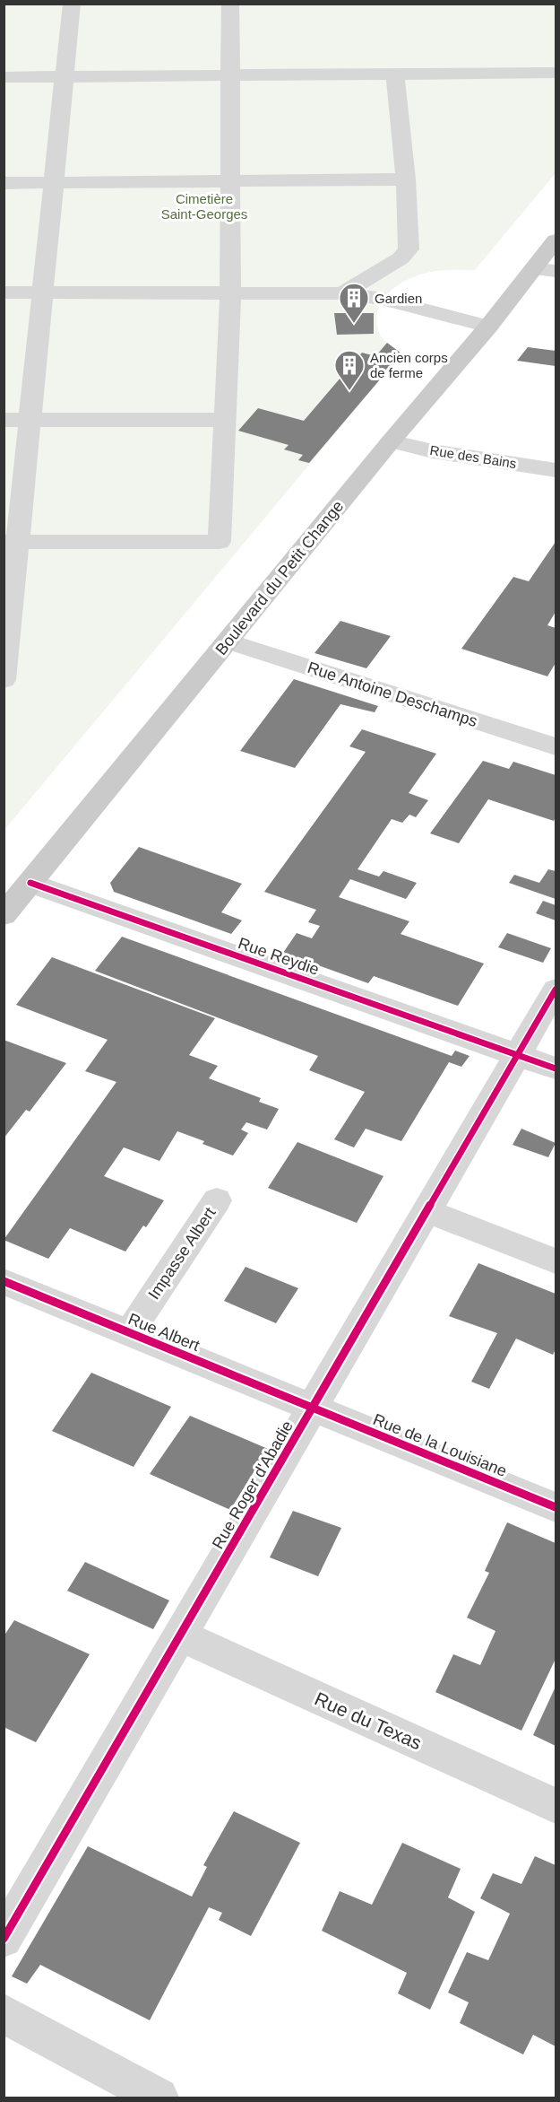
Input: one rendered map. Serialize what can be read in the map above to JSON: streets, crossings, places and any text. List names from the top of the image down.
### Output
{
  "streets": {
    "main road": ["Boulevard du Petit Change"],
    "street": [
      "Rue des Bains",
      "Rue Antoine Deschamps",
      "Rue Reydie",
      "Impasse Albert",
      "Rue Albert",
      "Rue de la Louisiane",
      "Rue Roger d'Abadie",
      "Rue du Texas"
    ]
  },
  "crossings": [
    ["Rue des Bains", "Boulevard du Petit Change"],
    ["Boulevard du Petit Change", "Rue Antoine Deschamps"],
    ["Boulevard du Petit Change", "Rue Reydie"],
    ["Rue Reydie", "Rue Roger d'Abadie"],
    ["Impasse Albert", "Rue Albert"],
    ["Rue Albert", "Rue de la Louisiane"],
    ["Rue Albert", "Rue Roger d'Abadie"],
    ["Rue de la Louisiane", "Rue Roger d'Abadie"],
    ["Rue Roger d'Abadie", "Rue du Texas"]
  ],
  "parks": ["Cimetière Saint-Georges"],
  "places": {
    "building": ["Gardien", "Ancien corps de ferme"]
  }
}
